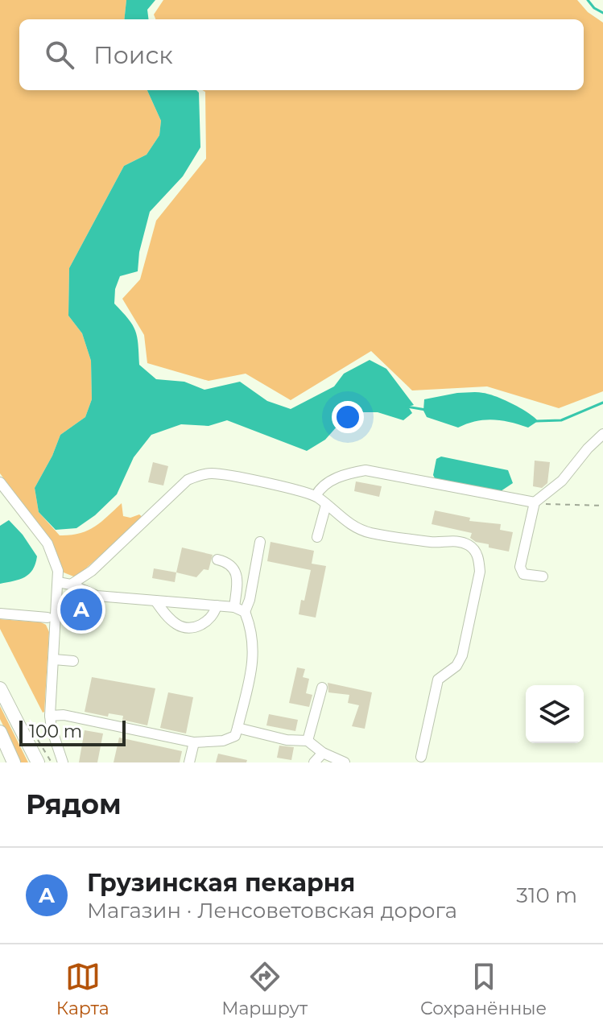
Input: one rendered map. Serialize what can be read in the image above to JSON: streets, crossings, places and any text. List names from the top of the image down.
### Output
{
  "scale_bar": "100 m",
  "page": {
    "search": "Поиск",
    "pins": "A",
    "scale": "100 m",
    "heading": "Рядом",
    "list": [
      {
        "mark": "A",
        "name": "Грузинская пекарня",
        "note": "Магазин · Ленсоветовская дорога",
        "value": "310 m"
      }
    ],
    "nav": ["Карта", "Маршрут", "Сохранённые"]
  }
}
